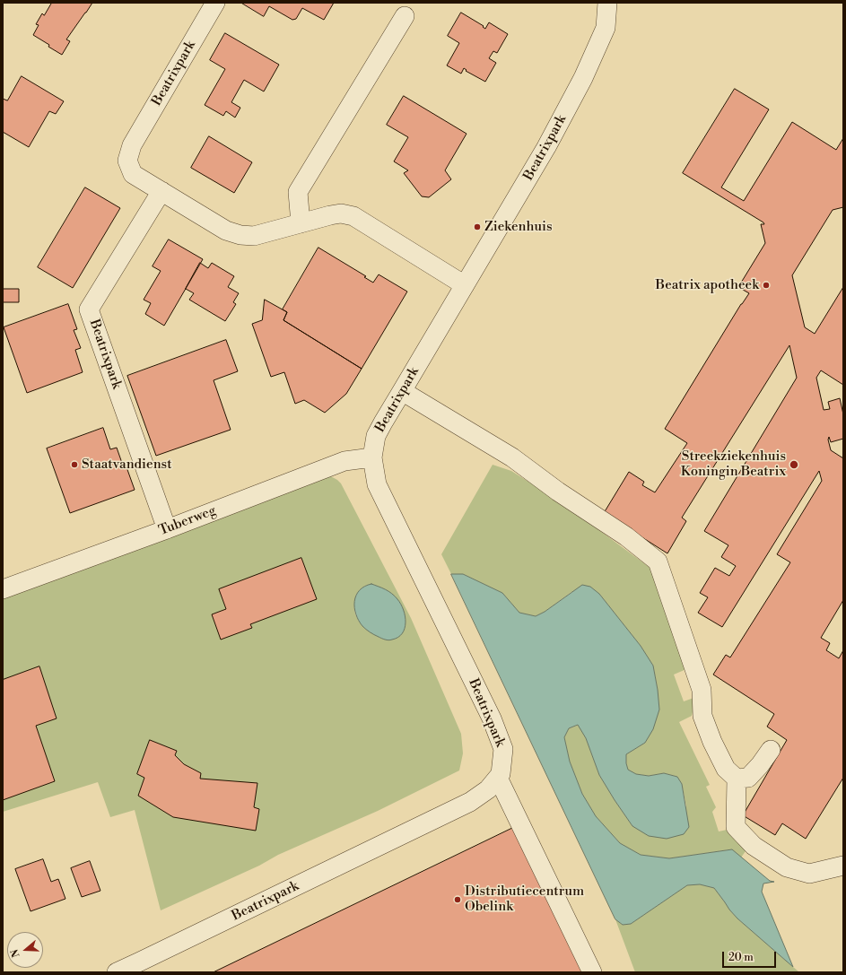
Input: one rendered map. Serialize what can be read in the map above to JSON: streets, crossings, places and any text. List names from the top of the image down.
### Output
{
  "streets": {
    "street": ["Beatrixpark", "Tuberweg"]
  },
  "crossings": [
    ["Beatrixpark", "Tuberweg"]
  ],
  "places": [
    "Ziekenhuis",
    "Beatrix apotheek",
    "Staatvandienst",
    "Streekziekenhuis Koningin Beatrix",
    "Distributiecentrum Obelink"
  ],
  "scale_bar": "20 m",
  "north": "left"
}
